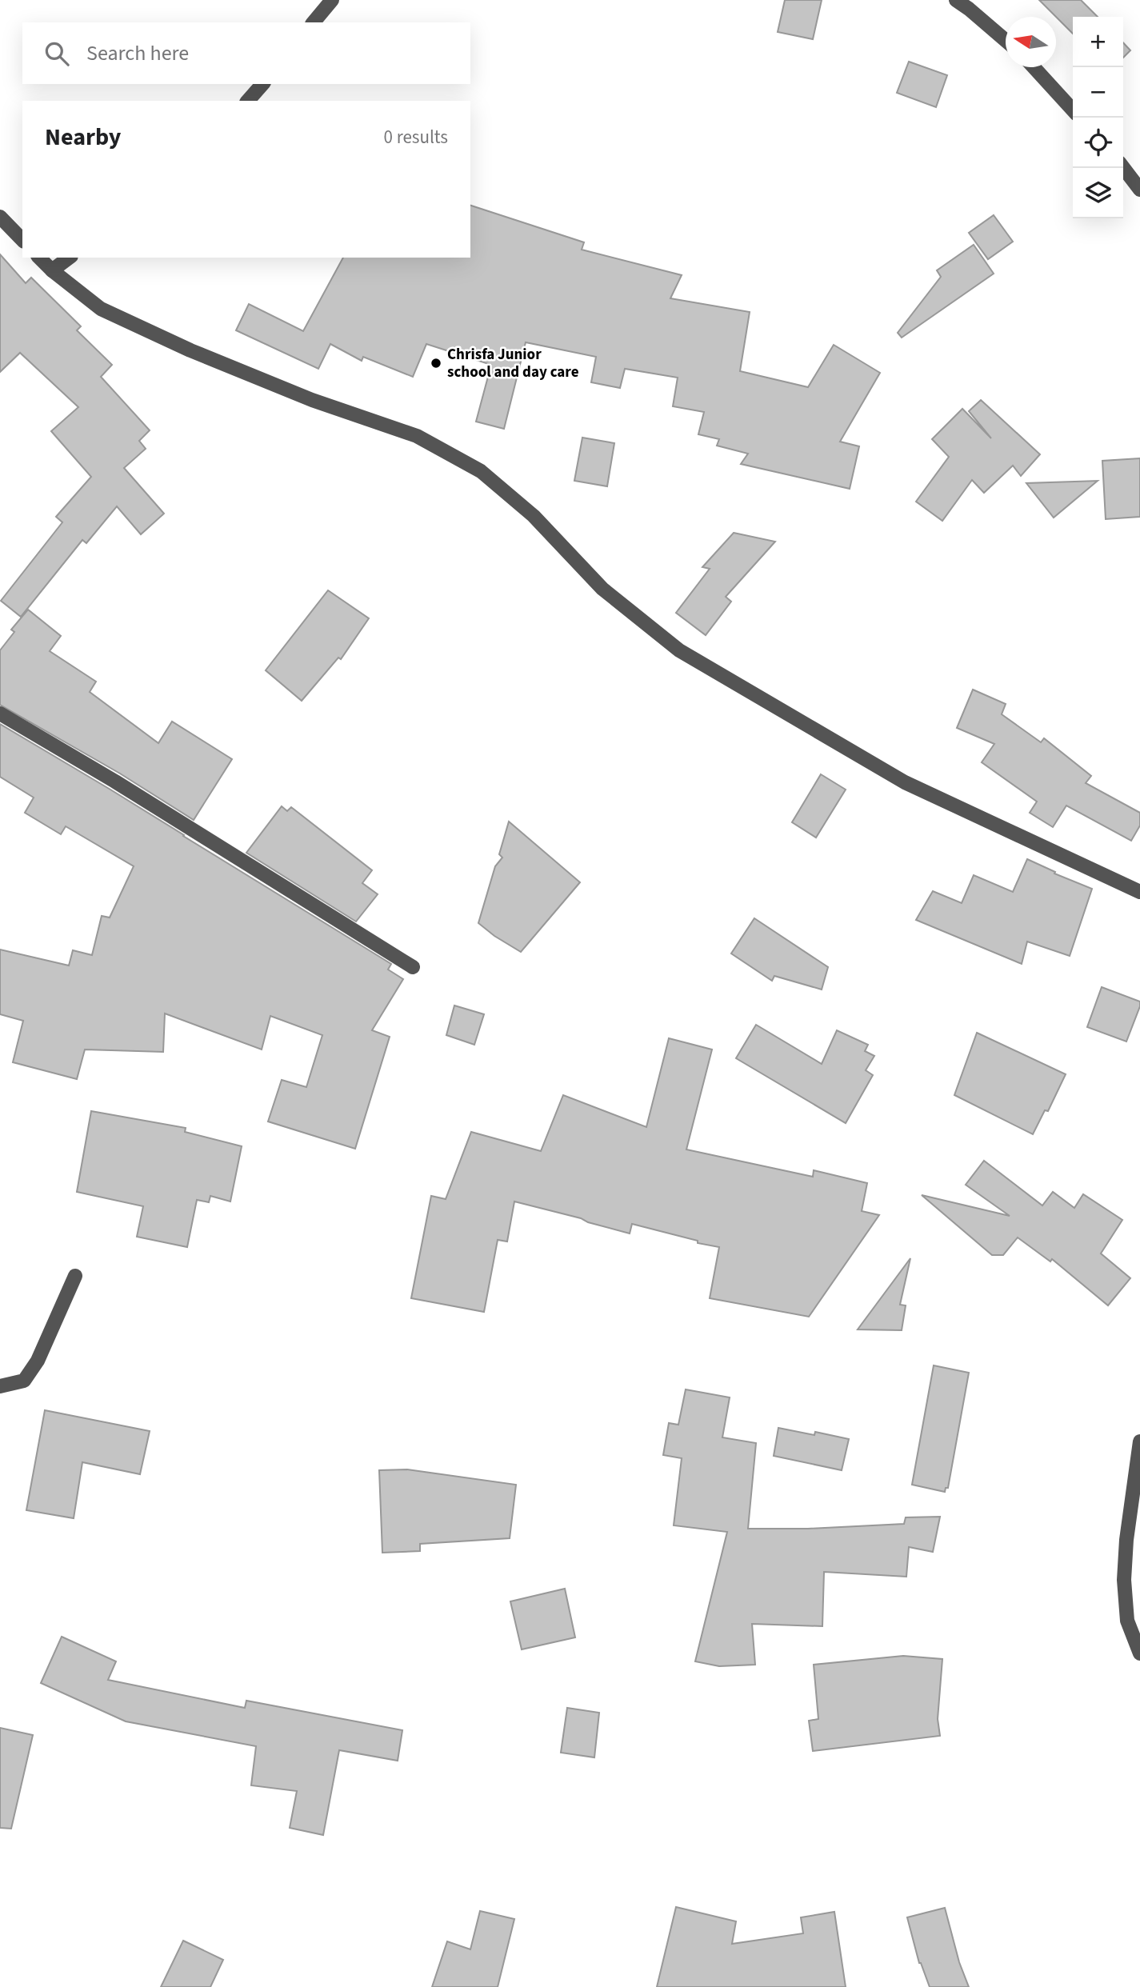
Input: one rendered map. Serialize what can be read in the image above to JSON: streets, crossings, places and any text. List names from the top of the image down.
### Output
{
  "places": ["Chrisfa Junior school and day care"],
  "north": "left",
  "page": {
    "map_buttons": ["+", "−"],
    "search": "Search here",
    "heading": ["Nearby", "0 results"]
  }
}
